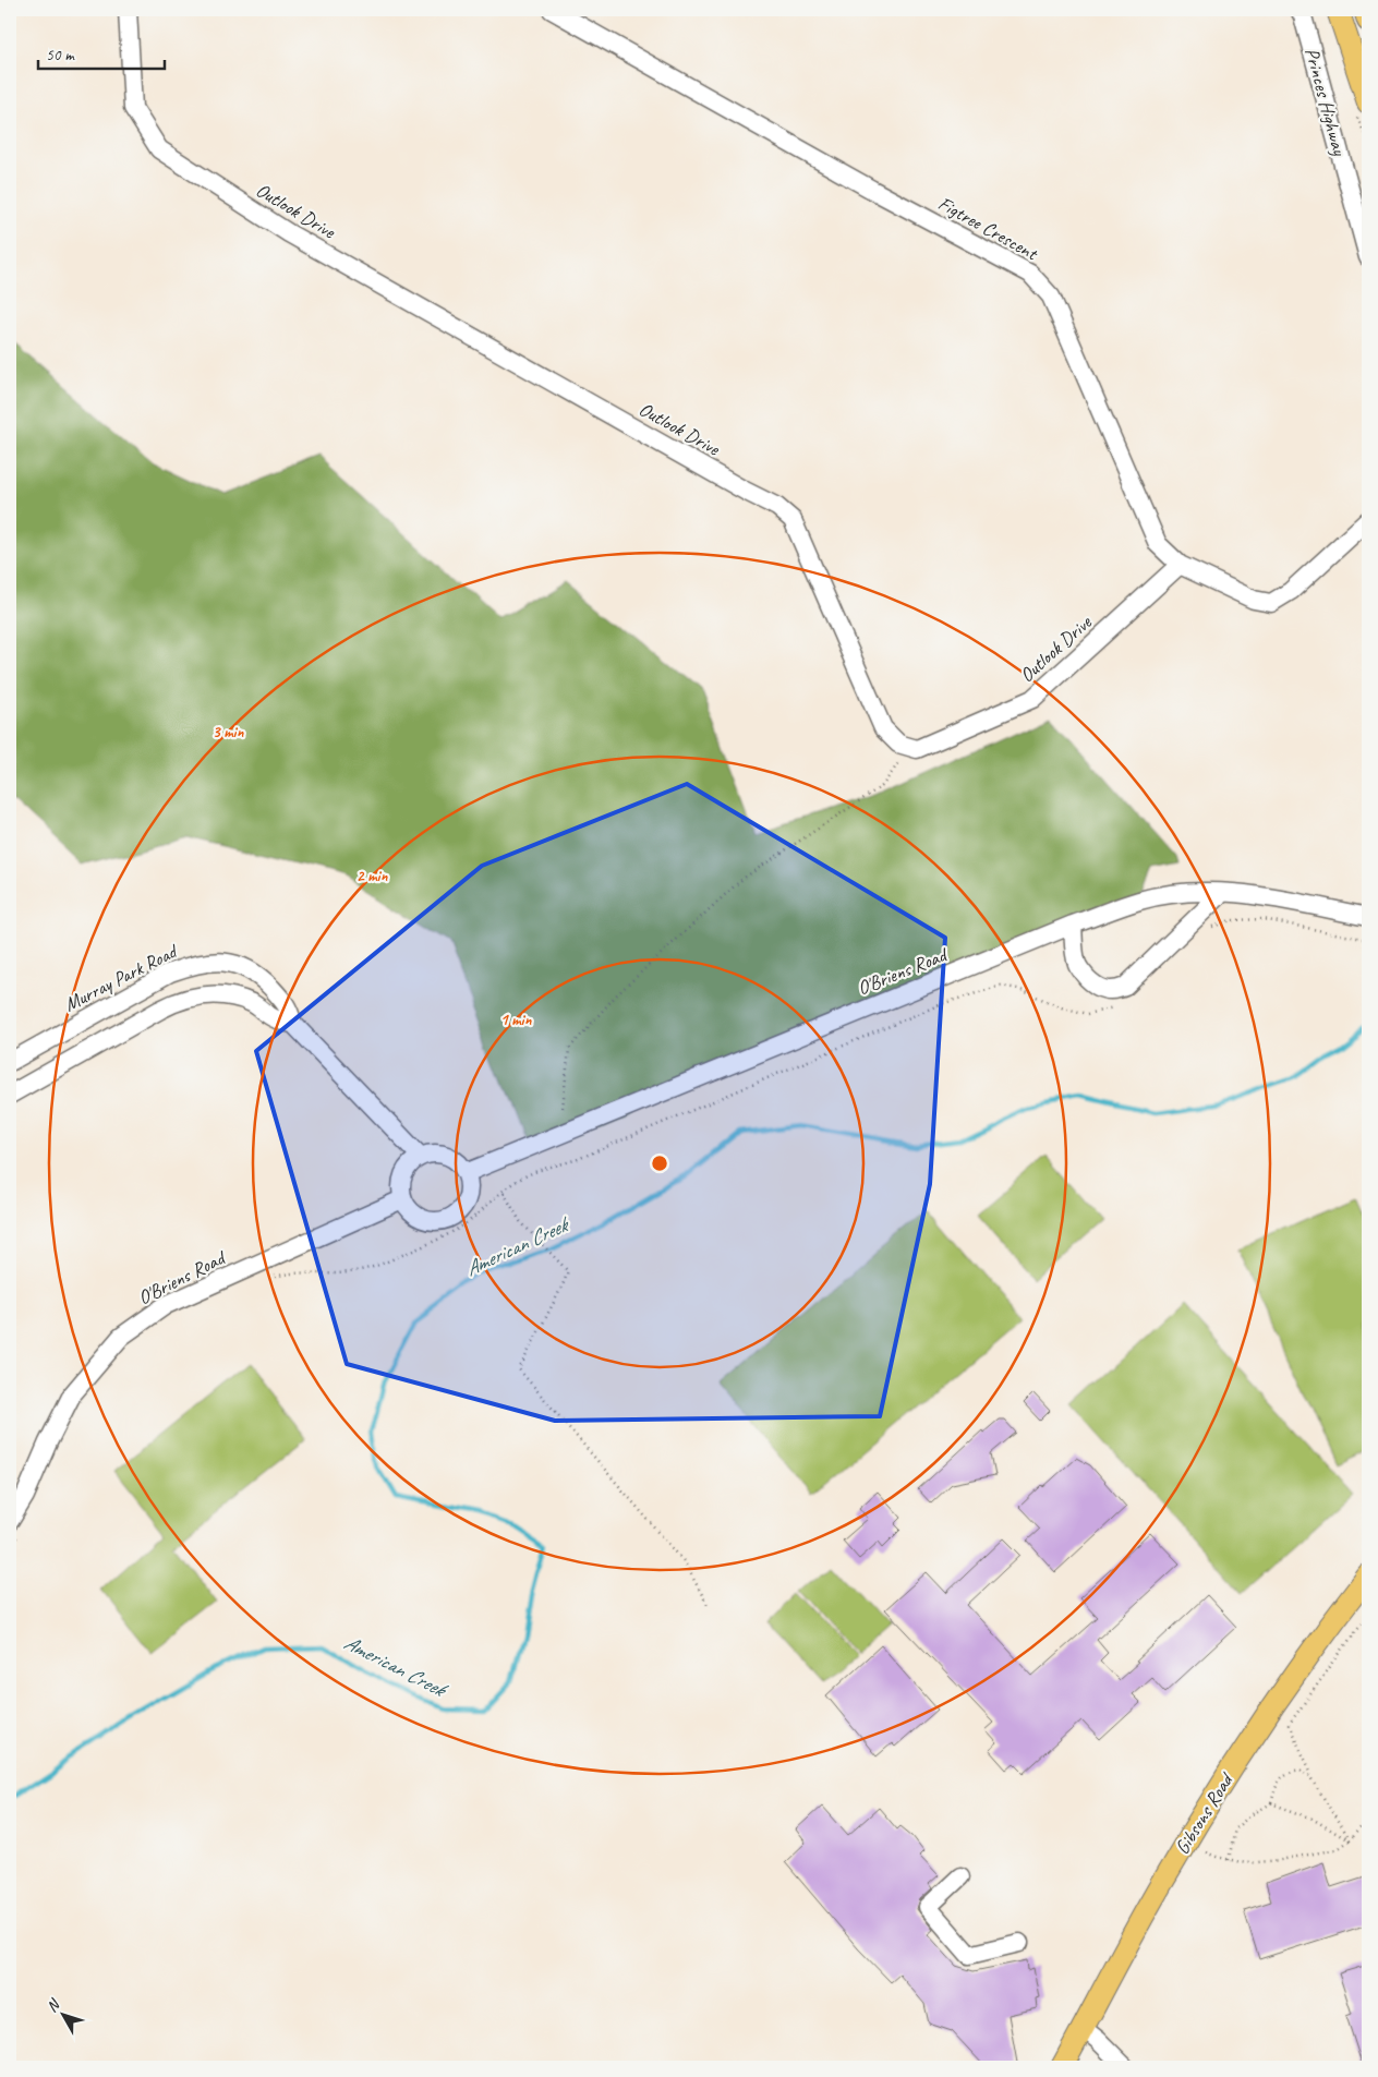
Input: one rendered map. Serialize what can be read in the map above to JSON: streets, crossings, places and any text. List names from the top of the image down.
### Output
{
  "streets": {
    "main road": ["Princes Highway", "Gibsons Road"],
    "street": [
      "Outlook Drive",
      "Figtree Crescent",
      "O'Briens Road",
      "Murray Park Road"
    ]
  },
  "crossings": [
    ["Outlook Drive", "Figtree Crescent"],
    ["O'Briens Road", "Murray Park Road"]
  ],
  "water": ["American Creek"],
  "scale_bar": "50 m",
  "north": "top left",
  "rings": ["3 min", "2 min", "1 min"]
}
